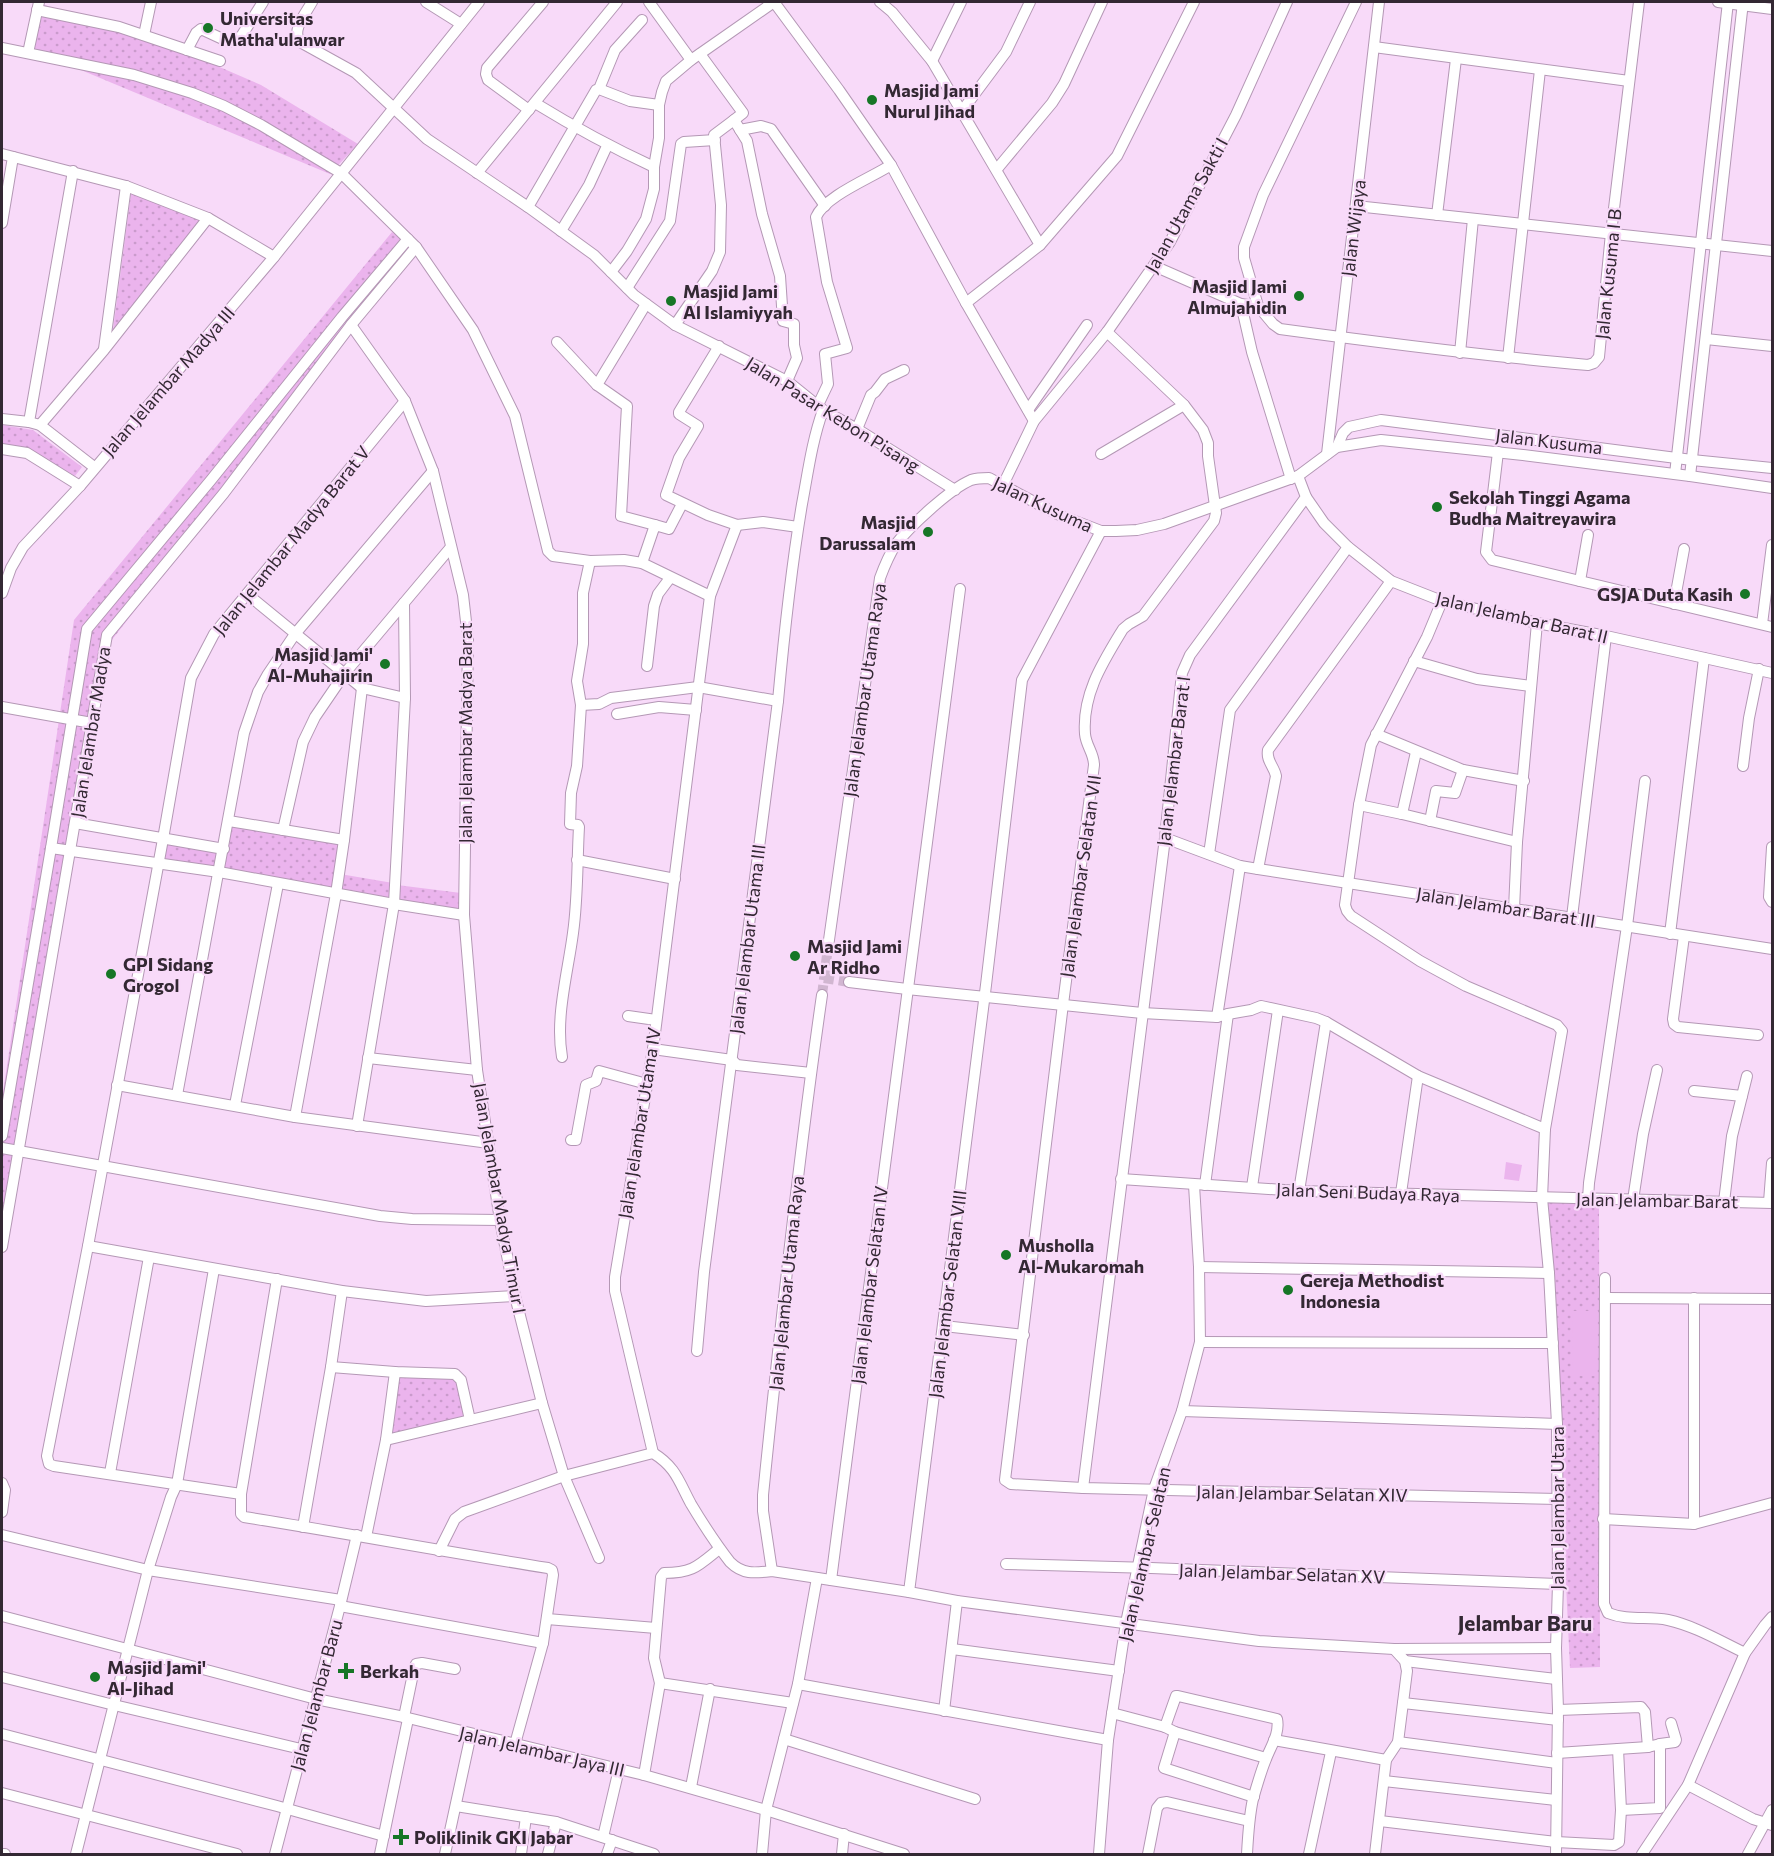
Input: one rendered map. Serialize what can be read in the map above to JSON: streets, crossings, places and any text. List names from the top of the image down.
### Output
{
  "streets": {
    "street": [
      "Jalan Utama Sakti I",
      "Jalan Wijaya",
      "Jalan Kusuma I B",
      "Jalan Jelambar Madya III",
      "Jalan Pasar Kebon Pisang",
      "Jalan Kusuma",
      "Jalan Jelambar Madya Barat V",
      "Jalan Jelambar Barat II",
      "Jalan Jelambar Utama Raya",
      "Jalan Jelambar Madya",
      "Jalan Jelambar Madya Barat",
      "Jalan Jelambar Barat I",
      "Jalan Jelambar Selatan VII",
      "Jalan Jelambar Barat III",
      "Jalan Jelambar Utama III",
      "Jalan Jelambar Utama IV",
      "Jalan Seni Budaya Raya",
      "Jalan Jelambar Madya Timur I",
      "Jalan Jelambar Barat",
      "Jalan Jelambar Selatan IV",
      "Jalan Jelambar Selatan VIII",
      "Jalan Jelambar Selatan XIV",
      "Jalan Jelambar Utara",
      "Jalan Jelambar Selatan",
      "Jalan Jelambar Selatan XV",
      "Jalan Jelambar Baru",
      "Jalan Jelambar Jaya III"
    ]
  },
  "crossings": [
    ["Jalan Utama Sakti I", "Jalan Kusuma"],
    ["Jalan Wijaya", "Jalan Kusuma I B"],
    ["Jalan Wijaya", "Jalan Kusuma"],
    ["Jalan Jelambar Madya III", "Jalan Pasar Kebon Pisang"],
    ["Jalan Pasar Kebon Pisang", "Jalan Jelambar Utama Raya"],
    ["Jalan Pasar Kebon Pisang", "Jalan Jelambar Utama III"],
    ["Jalan Kusuma", "Jalan Jelambar Utama Raya"],
    ["Jalan Kusuma", "Jalan Jelambar Selatan VII"],
    ["Jalan Kusuma", "Jalan Jelambar Selatan VIII"],
    ["Jalan Jelambar Madya Barat V", "Jalan Jelambar Madya Barat"],
    ["Jalan Jelambar Barat II", "Jalan Jelambar Barat I"],
    ["Jalan Jelambar Madya", "Jalan Jelambar Madya Barat"],
    ["Jalan Jelambar Madya Barat", "Jalan Jelambar Madya Timur I"],
    ["Jalan Jelambar Barat I", "Jalan Jelambar Barat III"],
    ["Jalan Jelambar Barat I", "Jalan Seni Budaya Raya"],
    ["Jalan Jelambar Barat I", "Jalan Jelambar Selatan XIV"],
    ["Jalan Jelambar Selatan VII", "Jalan Jelambar Selatan XIV"],
    ["Jalan Jelambar Barat III", "Jalan Jelambar Utara"],
    ["Jalan Seni Budaya Raya", "Jalan Jelambar Barat"],
    ["Jalan Seni Budaya Raya", "Jalan Jelambar Utara"],
    ["Jalan Seni Budaya Raya", "Jalan Jelambar Selatan"],
    ["Jalan Jelambar Barat", "Jalan Jelambar Utara"],
    ["Jalan Jelambar Selatan XIV", "Jalan Jelambar Utara"],
    ["Jalan Jelambar Selatan XIV", "Jalan Jelambar Selatan"],
    ["Jalan Jelambar Utara", "Jalan Jelambar Selatan XV"],
    ["Jalan Jelambar Selatan", "Jalan Jelambar Selatan XV"],
    ["Jalan Jelambar Baru", "Jalan Jelambar Jaya III"]
  ],
  "districts": ["Jelambar Baru"],
  "places": {
    "other": [
      "Universitas Matha'ulanwar",
      "Masjid Jami Nurul Jihad",
      "Masjid Jami Almujahidin",
      "Masjid Jami Al Islamiyyah",
      "Sekolah Tinggi Agama Budha Maitreyawira",
      "Masjid Darussalam",
      "GSJA Duta Kasih",
      "Masjid Jami' Al-Muhajirin",
      "Masjid Jami Ar Ridho",
      "GPI Sidang Grogol",
      "Musholla Al-Mukaromah",
      "Gereja Methodist Indonesia",
      "Masjid Jami' Al-Jihad"
    ],
    "health": ["Berkah", "Poliklinik GKI Jabar"]
  }
}
